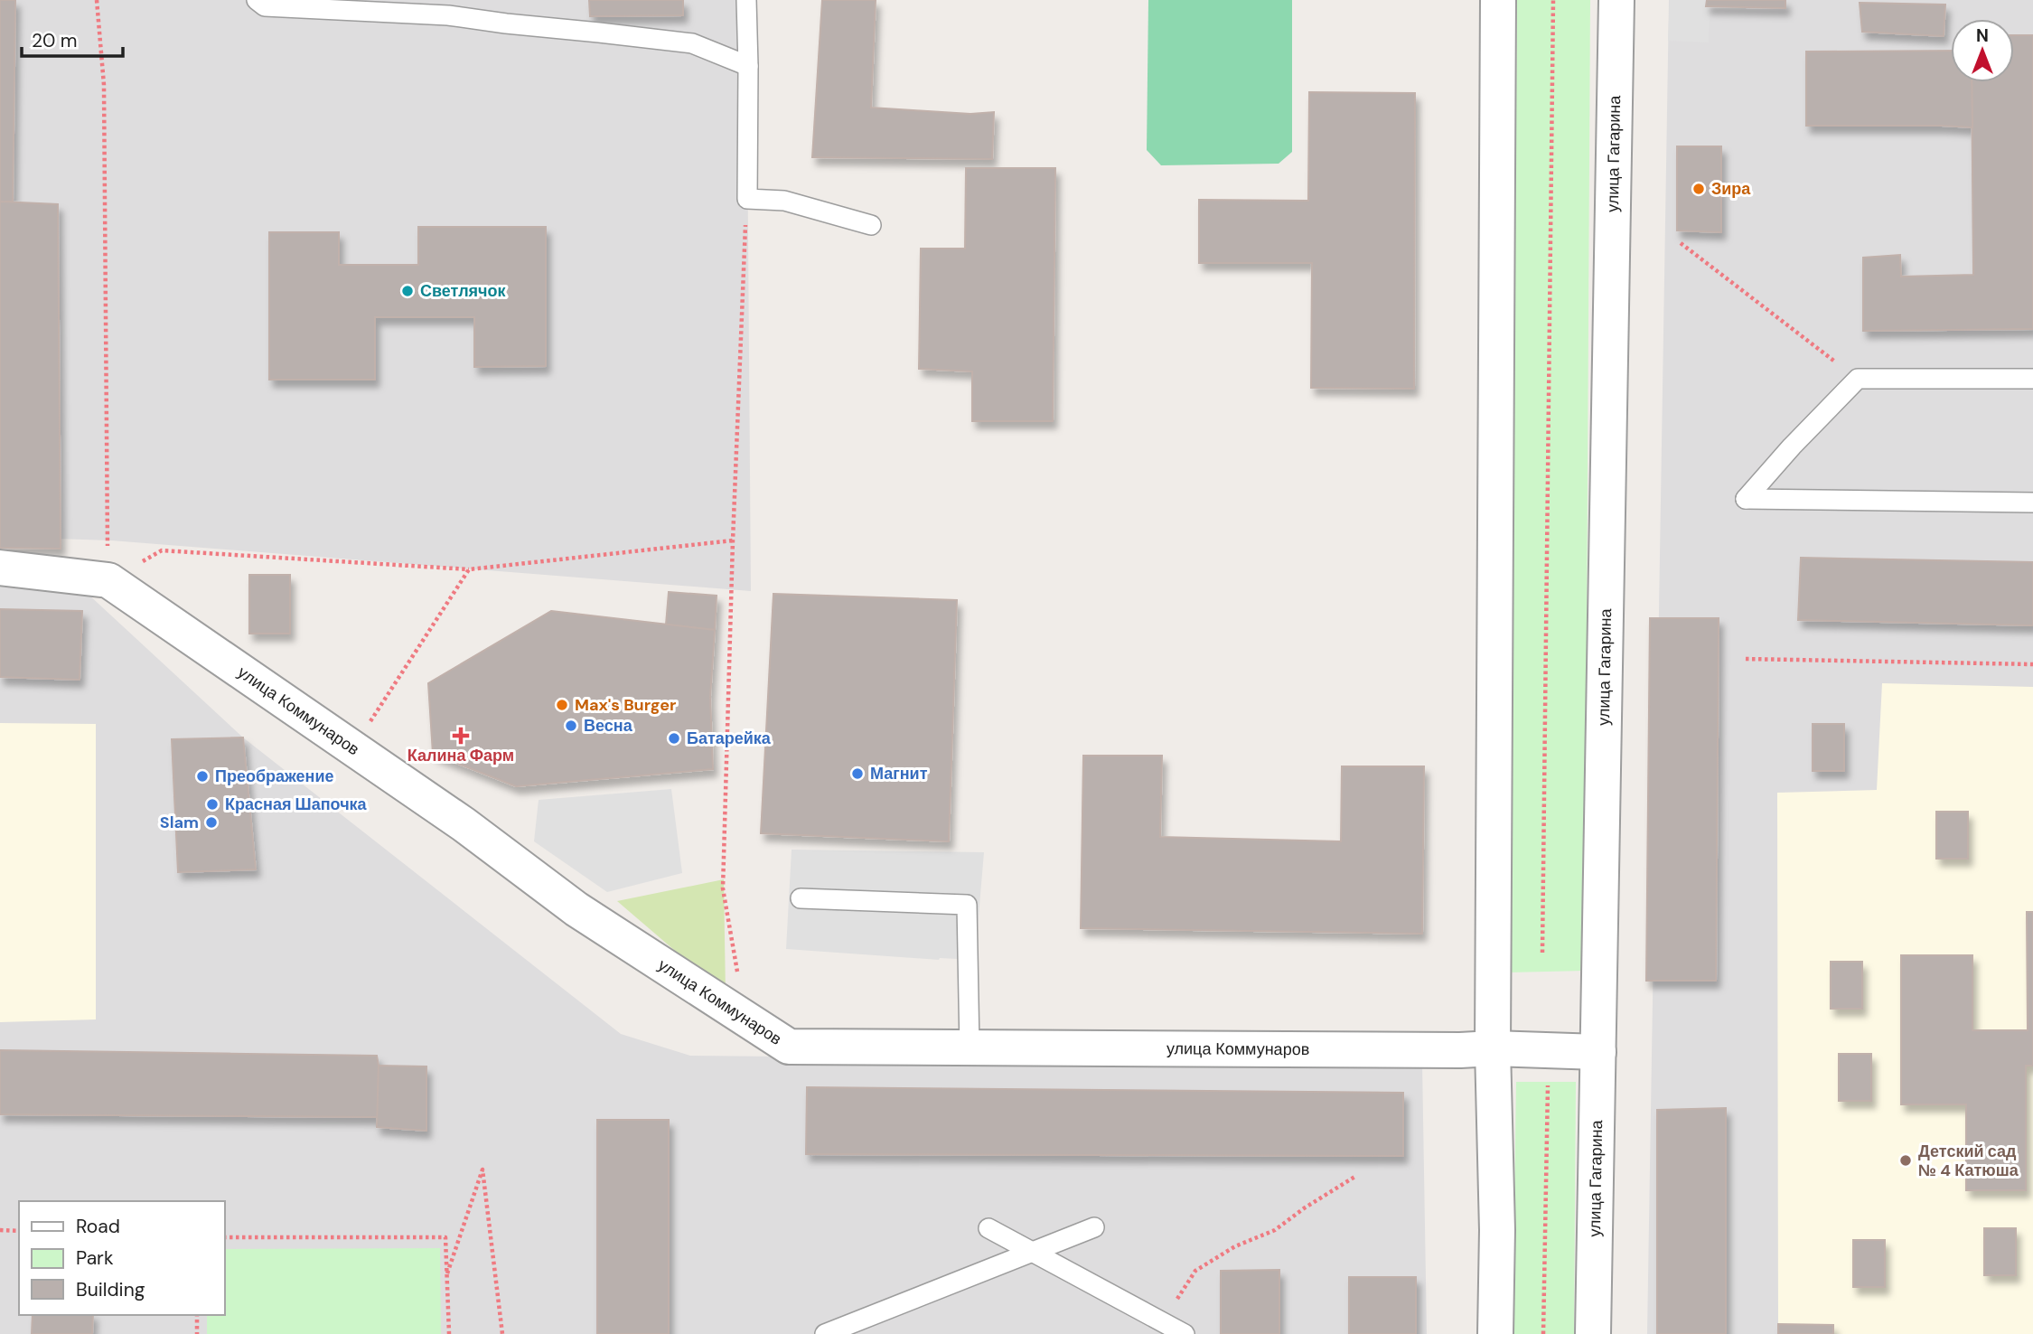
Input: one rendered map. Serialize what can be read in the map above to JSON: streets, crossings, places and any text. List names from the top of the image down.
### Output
{
  "streets": {
    "street": ["улица Гагарина", "улица Коммунаров"]
  },
  "crossings": [
    ["улица Гагарина", "улица Коммунаров"]
  ],
  "places": {
    "other": [
      "Зира",
      "Светлячок",
      "Max's Burger",
      "Весна",
      "Батарейка",
      "Магнит",
      "Преображение",
      "Красная Шапочка",
      "Slam",
      "Детский сад № 4 Катюша"
    ],
    "health": ["Калина Фарм"]
  },
  "legend": ["Road", "Park", "Building"],
  "scale_bar": "20 m",
  "north": "top"
}
